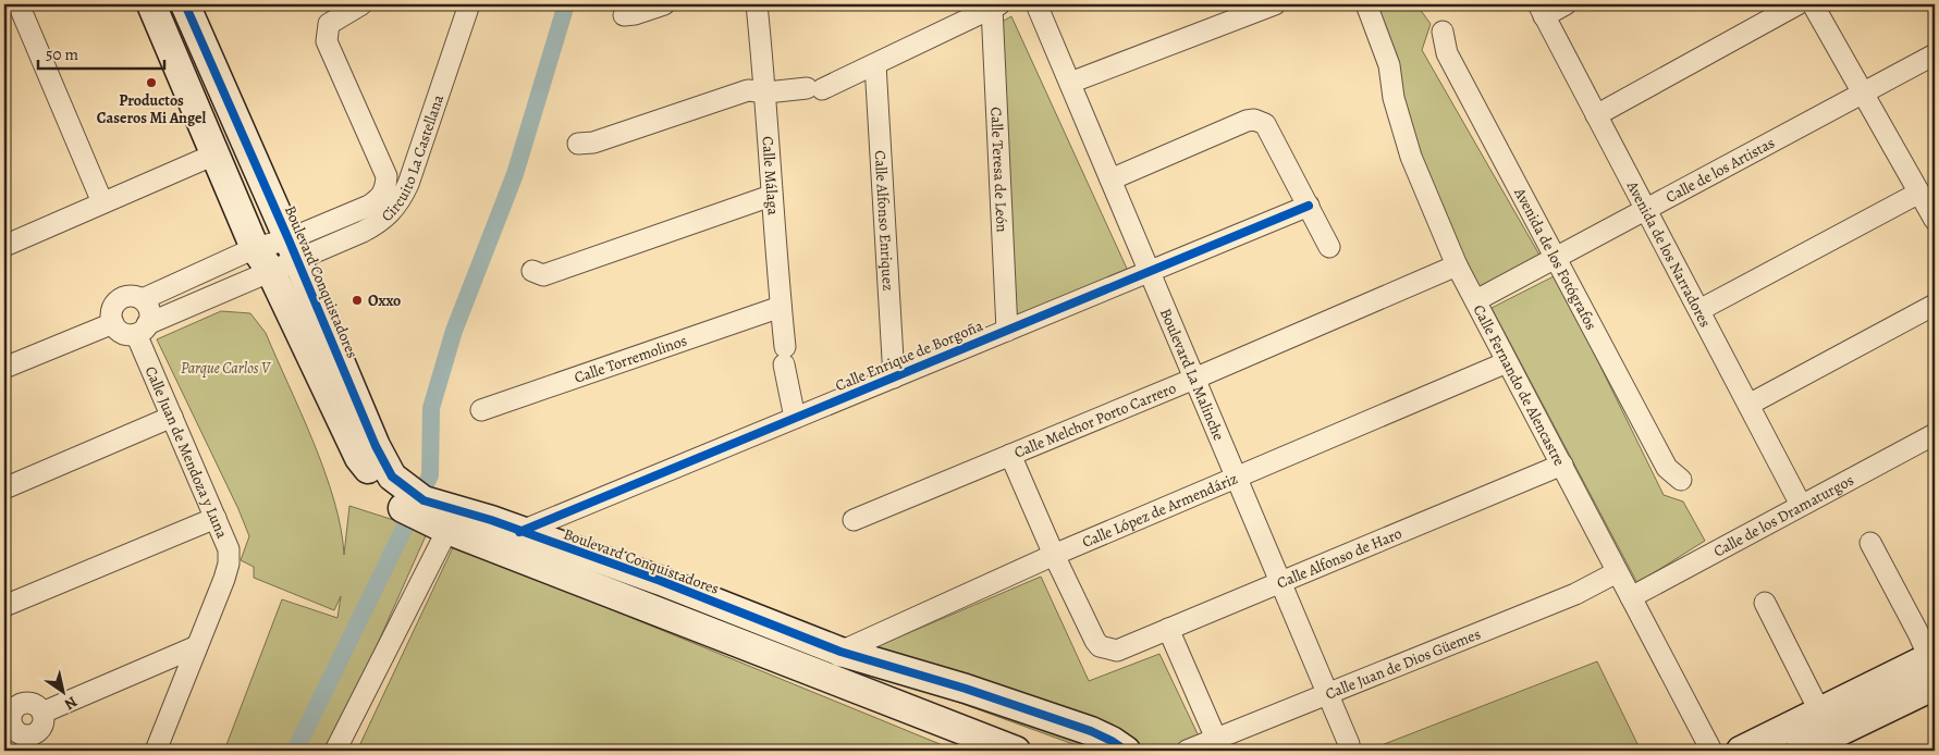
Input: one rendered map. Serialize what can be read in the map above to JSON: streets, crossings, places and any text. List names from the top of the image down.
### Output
{
  "streets": {
    "street": [
      "Circuito La Castellana",
      "Calle Teresa de León",
      "Calle de los Artistas",
      "Calle Málaga",
      "Calle Alfonso Enriquez",
      "Avenida de los Narradores",
      "Avenida de los Fotógrafos",
      "Boulevard Conquistadores",
      "Calle Enrique de Borgoña",
      "Calle Torremolinos",
      "Boulevard La Malinche",
      "Calle Fernando de Alencastre",
      "Calle Melchor Porto Carrero",
      "Calle Juan de Mendoza y Luna",
      "Calle López de Armendáriz",
      "Calle de los Dramaturgos",
      "Calle Alfonso de Haro",
      "Calle Juan de Dios Güemes"
    ]
  },
  "crossings": [
    ["Circuito La Castellana", "Boulevard Conquistadores"],
    ["Calle Teresa de León", "Calle Enrique de Borgoña"],
    ["Calle de los Artistas", "Avenida de los Narradores"],
    ["Calle de los Artistas", "Avenida de los Fotógrafos"],
    ["Calle de los Artistas", "Calle Fernando de Alencastre"],
    ["Calle Málaga", "Calle Enrique de Borgoña"],
    ["Calle Málaga", "Calle Torremolinos"],
    ["Calle Alfonso Enriquez", "Calle Enrique de Borgoña"],
    ["Avenida de los Narradores", "Calle de los Dramaturgos"],
    ["Boulevard Conquistadores", "Calle Enrique de Borgoña"],
    ["Boulevard Conquistadores", "Calle López de Armendáriz"],
    ["Calle Enrique de Borgoña", "Boulevard La Malinche"],
    ["Boulevard La Malinche", "Calle Melchor Porto Carrero"],
    ["Boulevard La Malinche", "Calle López de Armendáriz"],
    ["Boulevard La Malinche", "Calle Alfonso de Haro"],
    ["Boulevard La Malinche", "Calle Juan de Dios Güemes"],
    ["Calle Fernando de Alencastre", "Calle Melchor Porto Carrero"],
    ["Calle Fernando de Alencastre", "Calle López de Armendáriz"],
    ["Calle Fernando de Alencastre", "Calle de los Dramaturgos"],
    ["Calle Fernando de Alencastre", "Calle Alfonso de Haro"],
    ["Calle Fernando de Alencastre", "Calle Juan de Dios Güemes"],
    ["Calle López de Armendáriz", "Calle Alfonso de Haro"]
  ],
  "parks": ["Parque Carlos V"],
  "places": ["Productos Caseros Mi Angel", "Oxxo"],
  "scale_bar": "50 m",
  "north": "bottom right"
}
